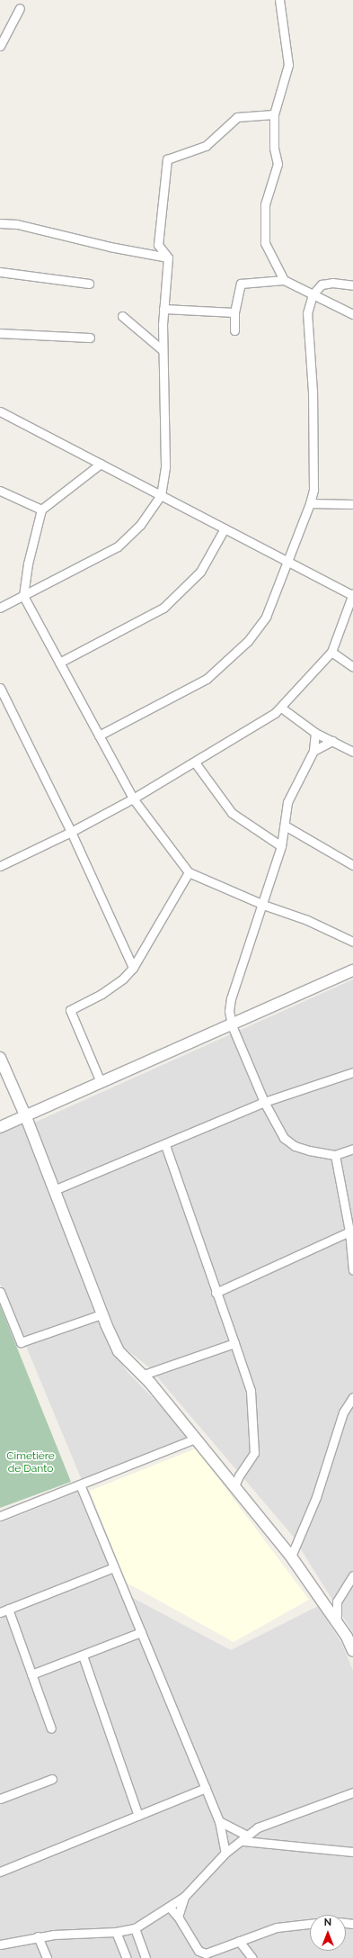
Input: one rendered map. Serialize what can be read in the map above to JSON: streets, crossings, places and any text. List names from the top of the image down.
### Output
{
  "parks": ["Cimetière de Danto"],
  "north": "top"
}
